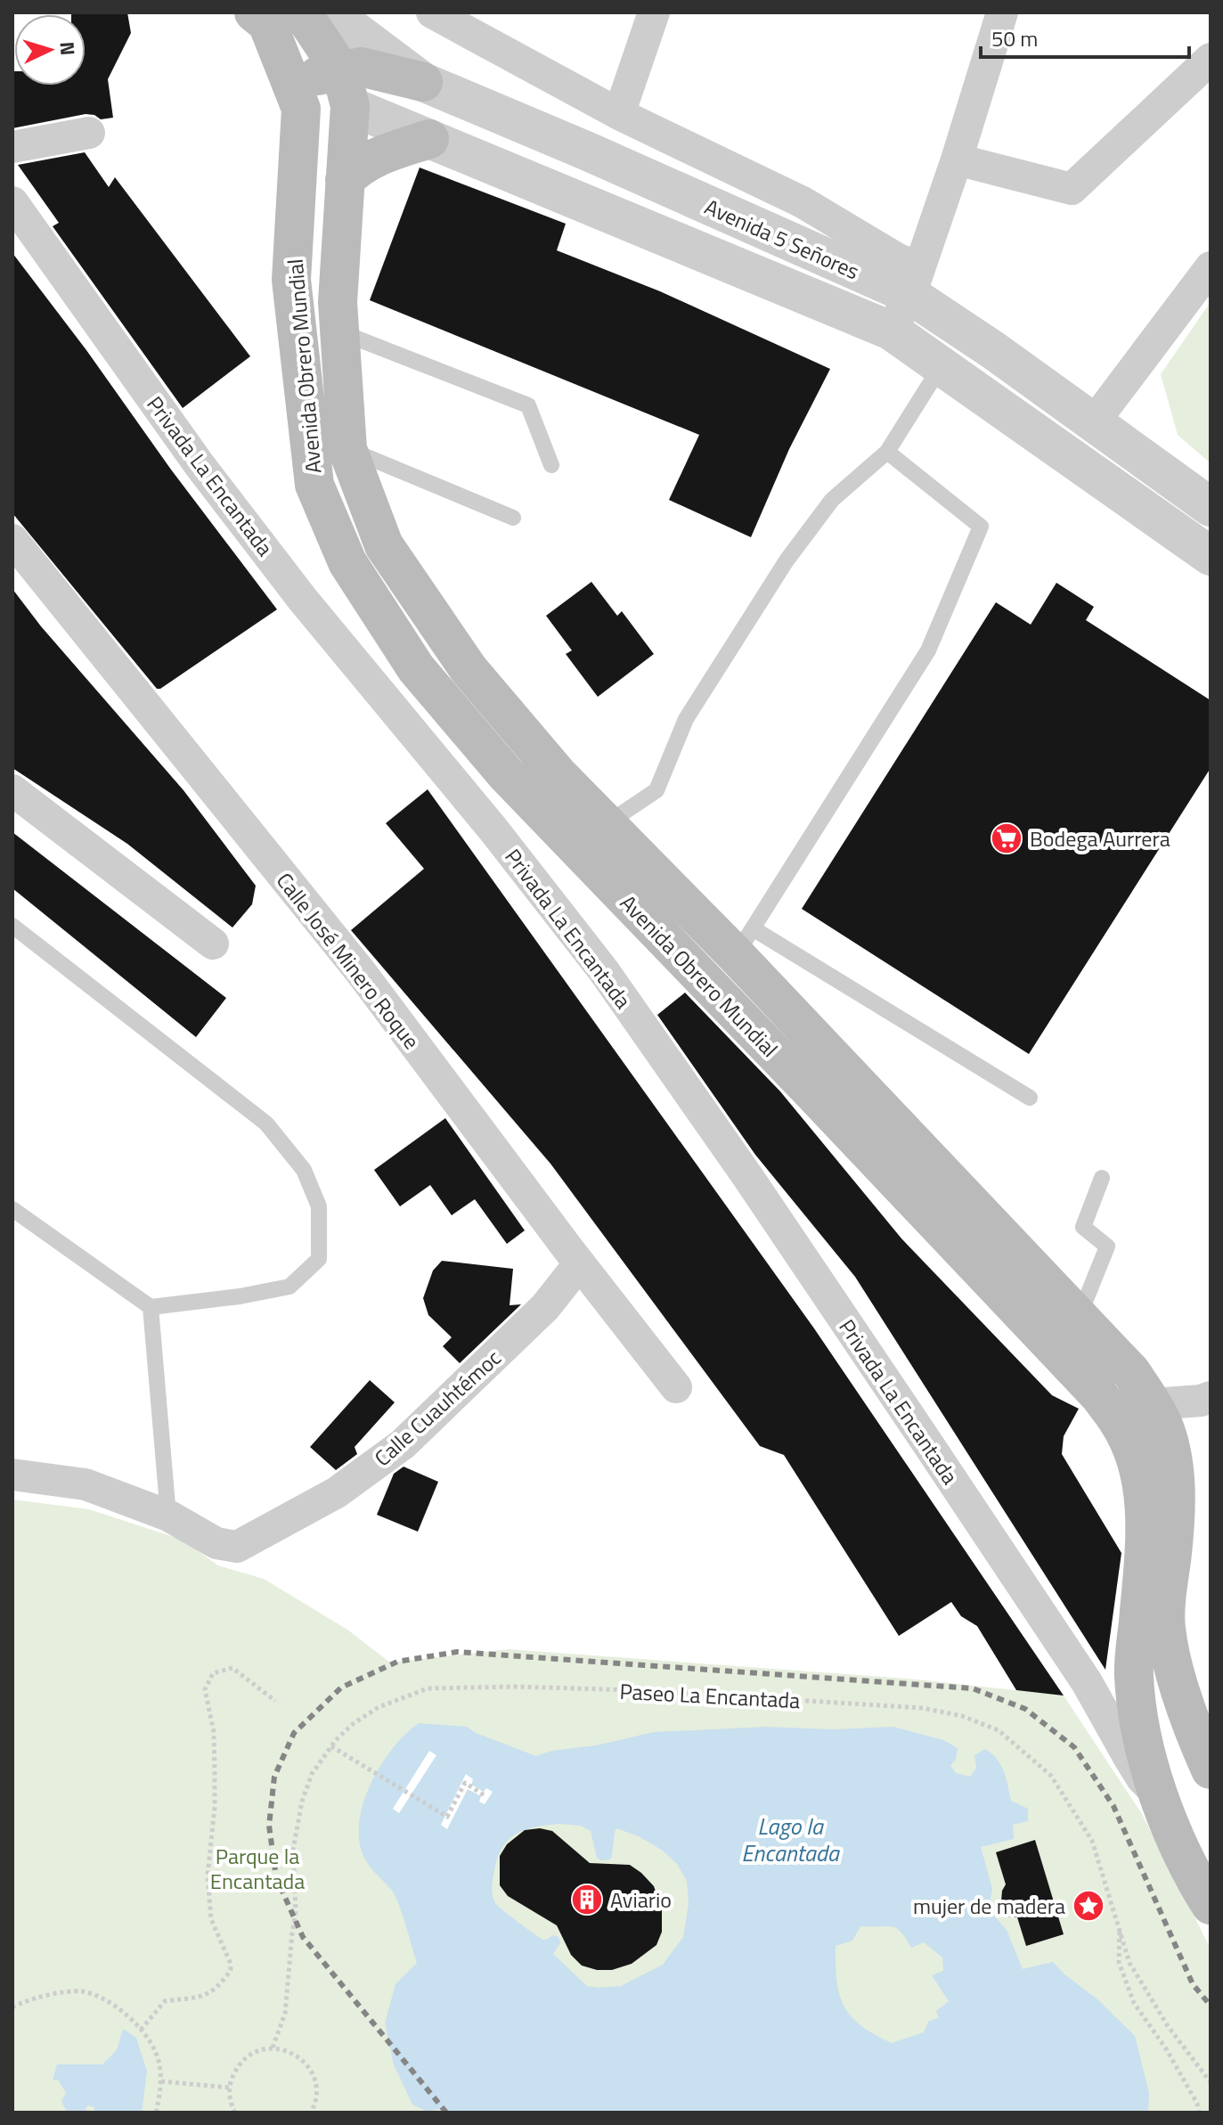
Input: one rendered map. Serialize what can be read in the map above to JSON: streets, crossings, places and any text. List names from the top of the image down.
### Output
{
  "streets": {
    "main road": ["Avenida Obrero Mundial"],
    "street": [
      "Avenida 5 Señores",
      "Privada La Encantada",
      "Calle José Minero Roque",
      "Calle Cuauhtémoc"
    ],
    "path": ["Paseo La Encantada"]
  },
  "crossings": [
    ["Avenida 5 Señores", "Avenida Obrero Mundial"],
    ["Avenida Obrero Mundial", "Privada La Encantada"],
    ["Calle José Minero Roque", "Calle Cuauhtémoc"]
  ],
  "water": ["Lago la Encantada"],
  "parks": ["Parque la Encantada"],
  "places": {
    "supermarket": ["Bodega Aurrera"],
    "building": ["Aviario"],
    "place": ["mujer de madera"]
  },
  "scale_bar": "50 m",
  "north": "right"
}
